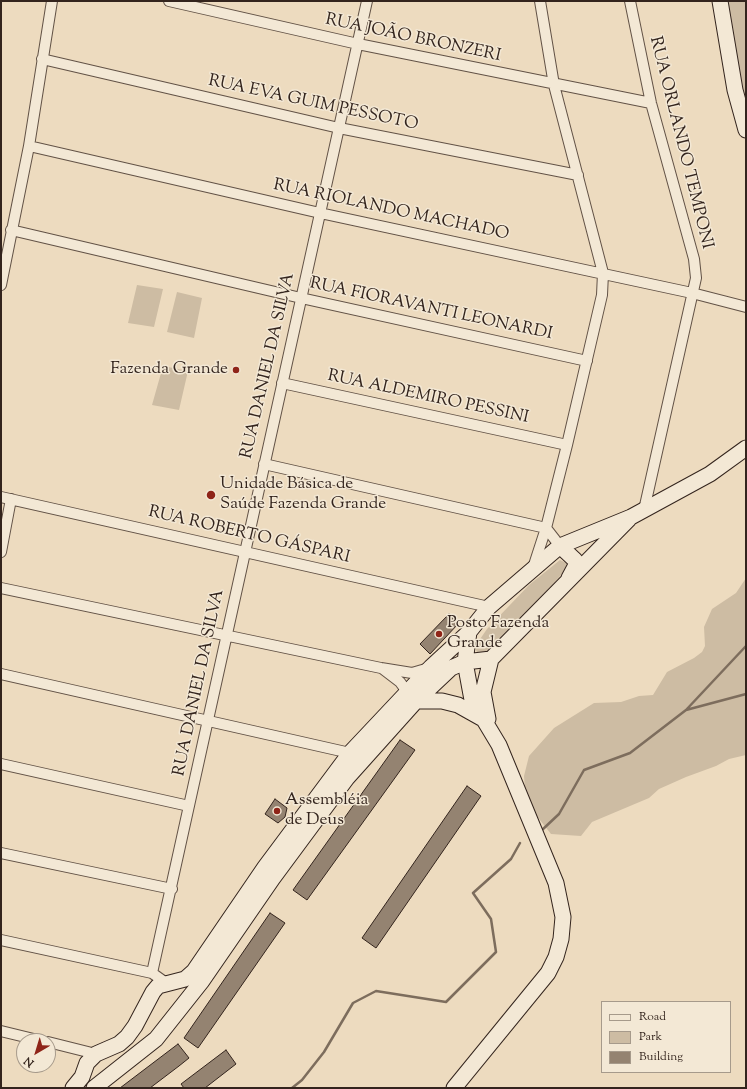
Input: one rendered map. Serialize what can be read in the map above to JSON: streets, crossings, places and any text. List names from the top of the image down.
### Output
{
  "streets": {
    "street": [
      "RUA JOÃO BRONZERI",
      "RUA EVA GUIM PESSOTO",
      "RUA ORLANDO TEMPONI",
      "RUA RIOLANDO MACHADO",
      "RUA FIORAVANTI LEONARDI",
      "RUA DANIEL DA SILVA",
      "RUA ALDEMIRO PESSINI",
      "RUA ROBERTO GÁSPARI"
    ]
  },
  "crossings": [
    ["RUA JOÃO BRONZERI", "RUA ORLANDO TEMPONI"],
    ["RUA JOÃO BRONZERI", "RUA DANIEL DA SILVA"],
    ["RUA EVA GUIM PESSOTO", "RUA DANIEL DA SILVA"],
    ["RUA ORLANDO TEMPONI", "RUA RIOLANDO MACHADO"],
    ["RUA RIOLANDO MACHADO", "RUA DANIEL DA SILVA"],
    ["RUA FIORAVANTI LEONARDI", "RUA DANIEL DA SILVA"],
    ["RUA DANIEL DA SILVA", "RUA ALDEMIRO PESSINI"],
    ["RUA DANIEL DA SILVA", "RUA ROBERTO GÁSPARI"]
  ],
  "places": [
    "Fazenda Grande",
    "Unidade Básica de Saúde Fazenda Grande",
    "Posto Fazenda Grande",
    "Assembléia de Deus"
  ],
  "legend": ["Road", "Park", "Building"],
  "north": "bottom left"
}
